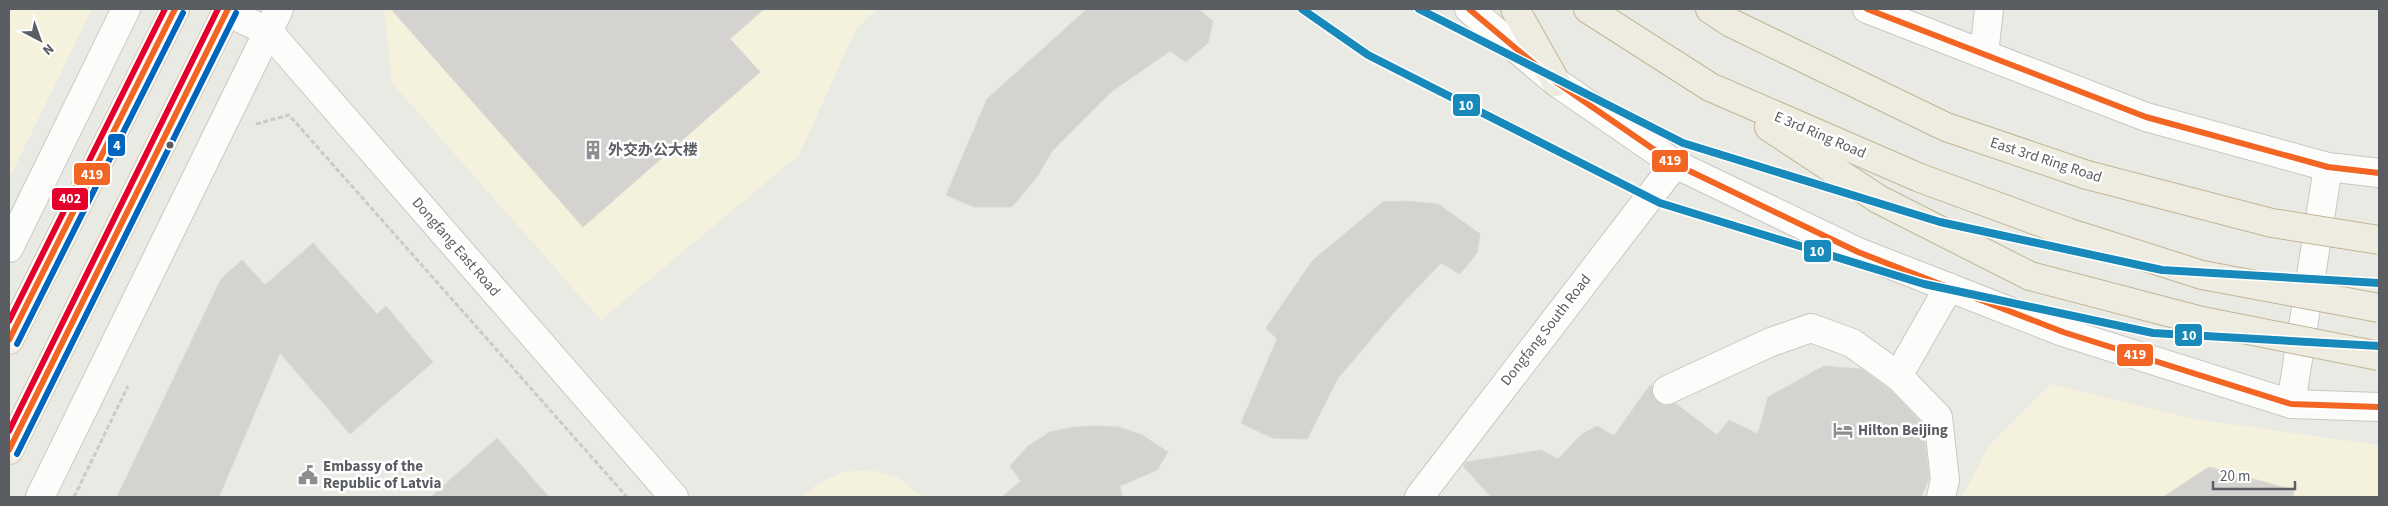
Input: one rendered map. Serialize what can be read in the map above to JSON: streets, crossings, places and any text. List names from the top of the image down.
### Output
{
  "streets": {
    "highway": ["E 3rd Ring Road", "East 3rd Ring Road"],
    "street": ["Dongfang East Road", "Dongfang South Road"]
  },
  "places": {
    "building": ["外交办公大楼"],
    "hotel": ["Hilton Beijing"],
    "public building": ["Embassy of the Republic of Latvia"]
  },
  "lines": [
    "transit line 10",
    "transit line 419",
    "transit line 402",
    "transit line 4"
  ],
  "scale_bar": "20 m",
  "north": "bottom right"
}
